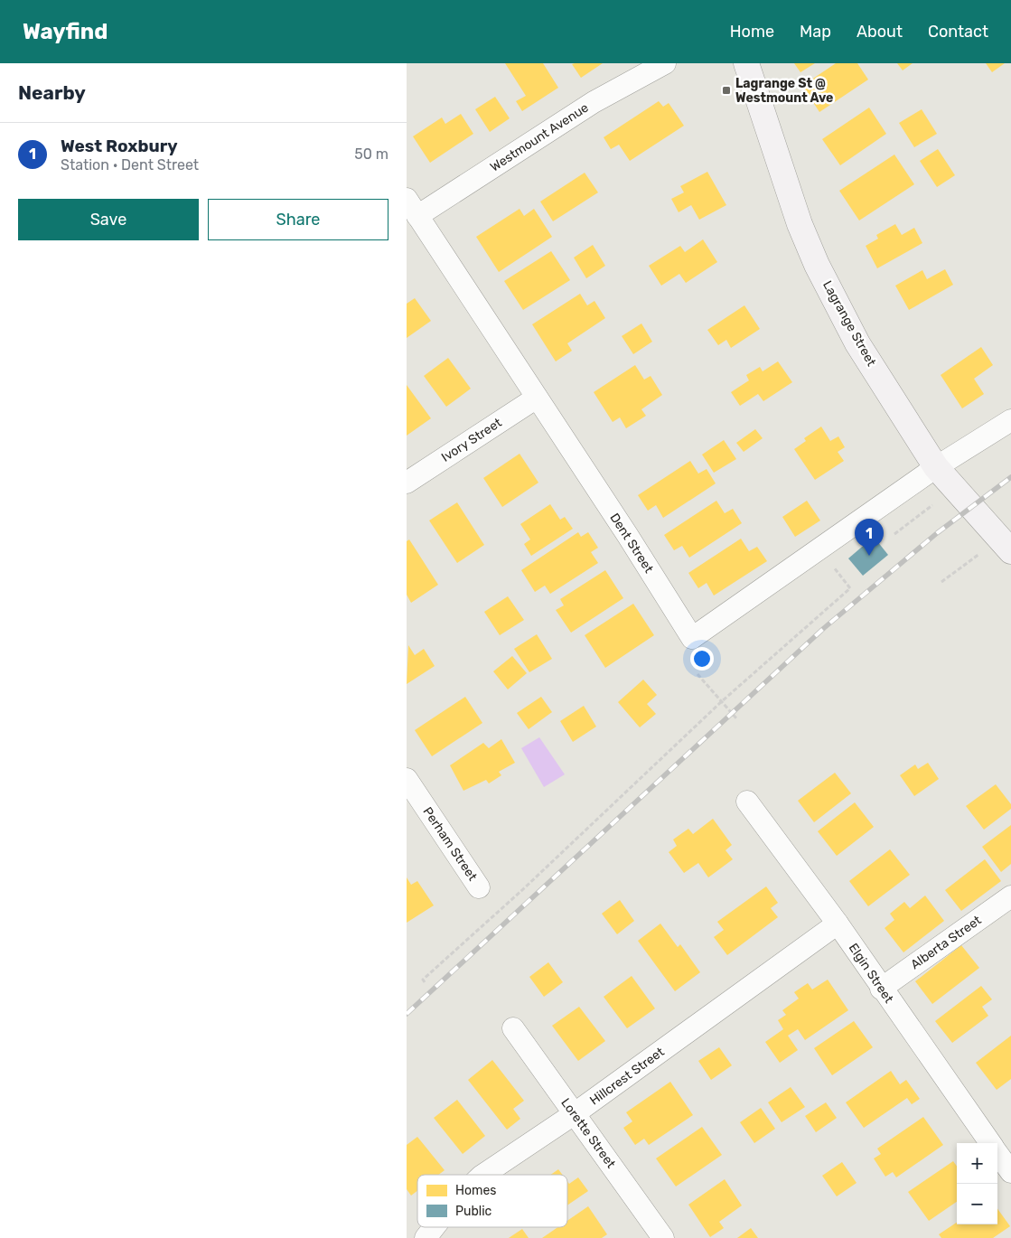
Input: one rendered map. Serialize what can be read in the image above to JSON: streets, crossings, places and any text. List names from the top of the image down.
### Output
{
  "streets": {
    "main road": ["Lagrange Street"],
    "street": [
      "Westmount Avenue",
      "Ivory Street",
      "Dent Street",
      "Perham Street",
      "Alberta Street",
      "Elgin Street",
      "Hillcrest Street",
      "Lorette Street"
    ]
  },
  "crossings": [
    ["Westmount Avenue", "Dent Street"],
    ["Lagrange Street", "Dent Street"],
    ["Ivory Street", "Dent Street"],
    ["Alberta Street", "Elgin Street"],
    ["Elgin Street", "Hillcrest Street"],
    ["Hillcrest Street", "Lorette Street"]
  ],
  "places": {
    "transit": ["Lagrange St @ Westmount Ave"]
  },
  "legend": ["Homes", "Public"],
  "page": {
    "header": "Wayfind",
    "nav": [
      "Home",
      "Map",
      "About",
      "Contact"
    ],
    "heading": "Nearby",
    "list": [
      {
        "mark": "1",
        "name": "West Roxbury",
        "note": "Station · Dent Street",
        "value": "50 m"
      }
    ],
    "buttons": ["Save", "Share"],
    "pins": "1",
    "map_buttons": ["+", "−"]
  }
}
